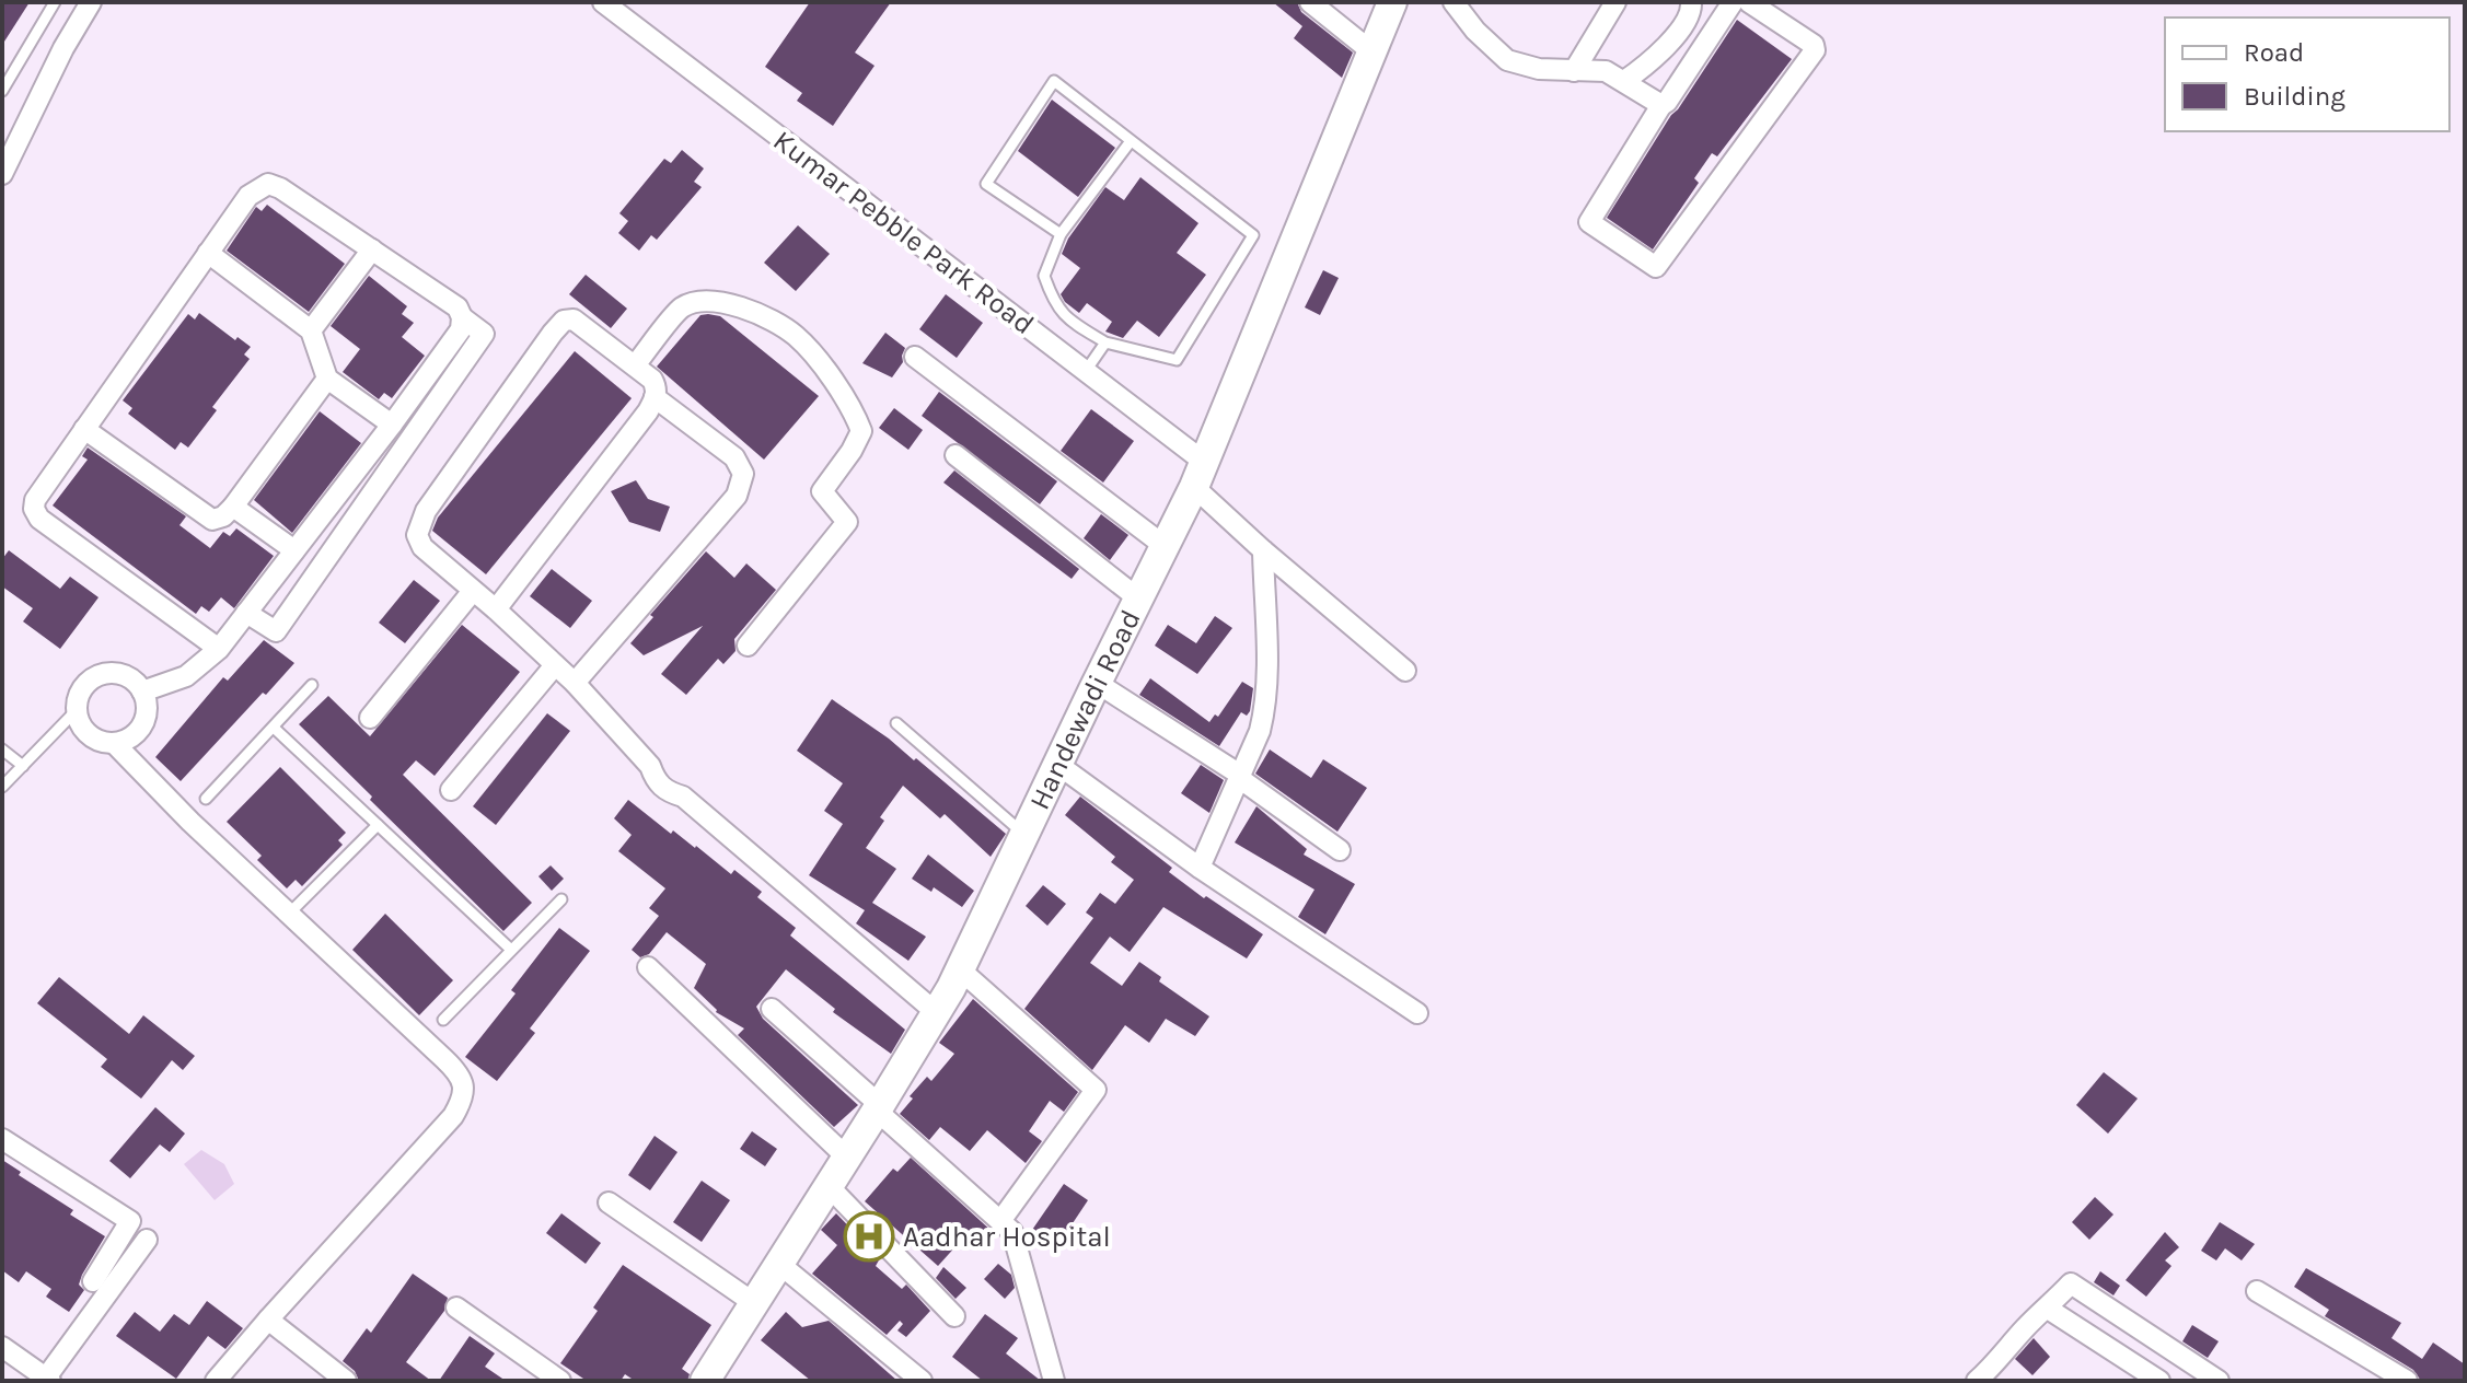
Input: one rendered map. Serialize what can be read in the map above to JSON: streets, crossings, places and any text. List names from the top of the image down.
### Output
{
  "streets": {
    "main road": ["Handewadi Road"],
    "street": ["Kumar Pebble Park Road"]
  },
  "crossings": [
    ["Kumar Pebble Park Road", "Handewadi Road"]
  ],
  "places": {
    "hospital": ["Aadhar Hospital"]
  },
  "legend": ["Road", "Building"]
}
